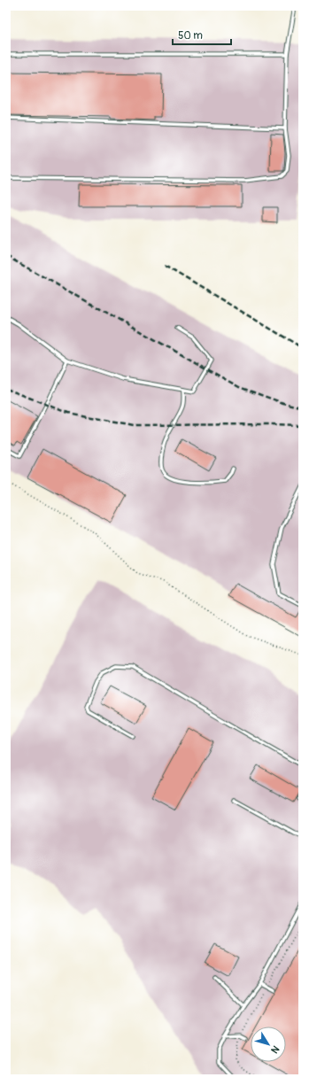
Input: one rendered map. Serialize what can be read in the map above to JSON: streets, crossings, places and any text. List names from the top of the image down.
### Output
{
  "scale_bar": "50 m",
  "north": "bottom right"
}
